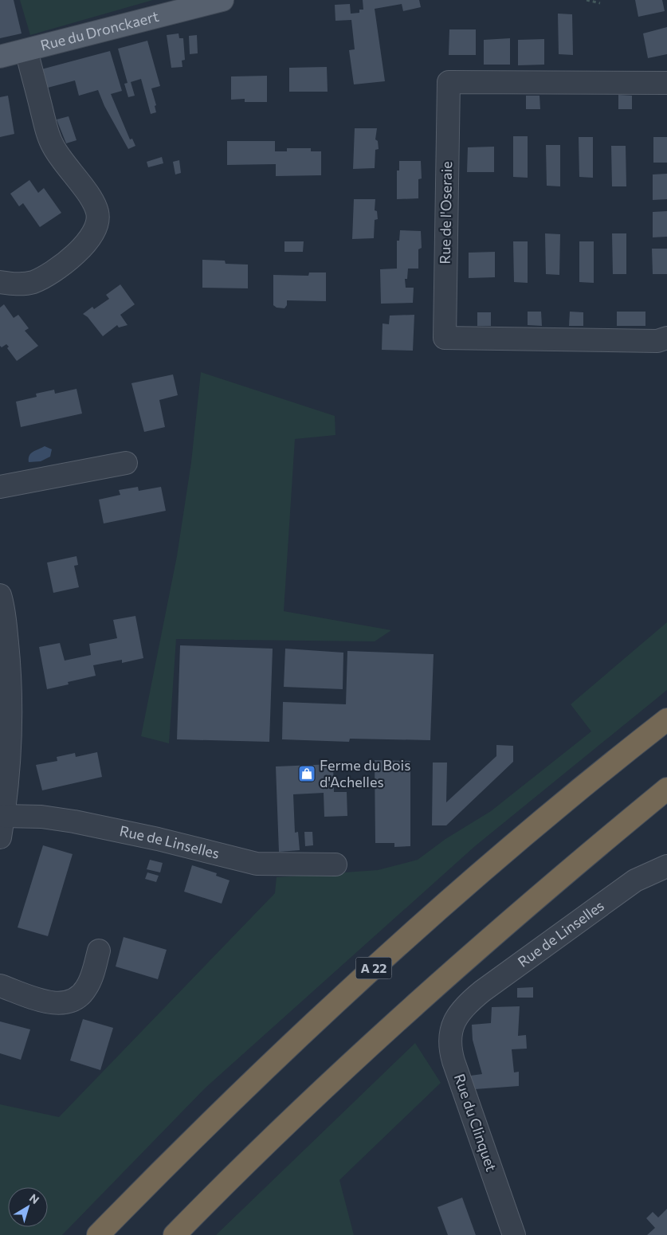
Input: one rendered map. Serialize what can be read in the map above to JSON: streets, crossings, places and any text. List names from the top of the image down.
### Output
{
  "streets": {
    "highway": ["A 22"],
    "main road": ["Rue du Dronckaert"],
    "street": ["Rue de l'Oseraie", "Rue de Linselles", "Rue du Clinquet"]
  },
  "crossings": [
    ["Rue de Linselles", "Rue du Clinquet"]
  ],
  "places": {
    "shop": ["Ferme du Bois d'Achelles"]
  },
  "north": "top right"
}
